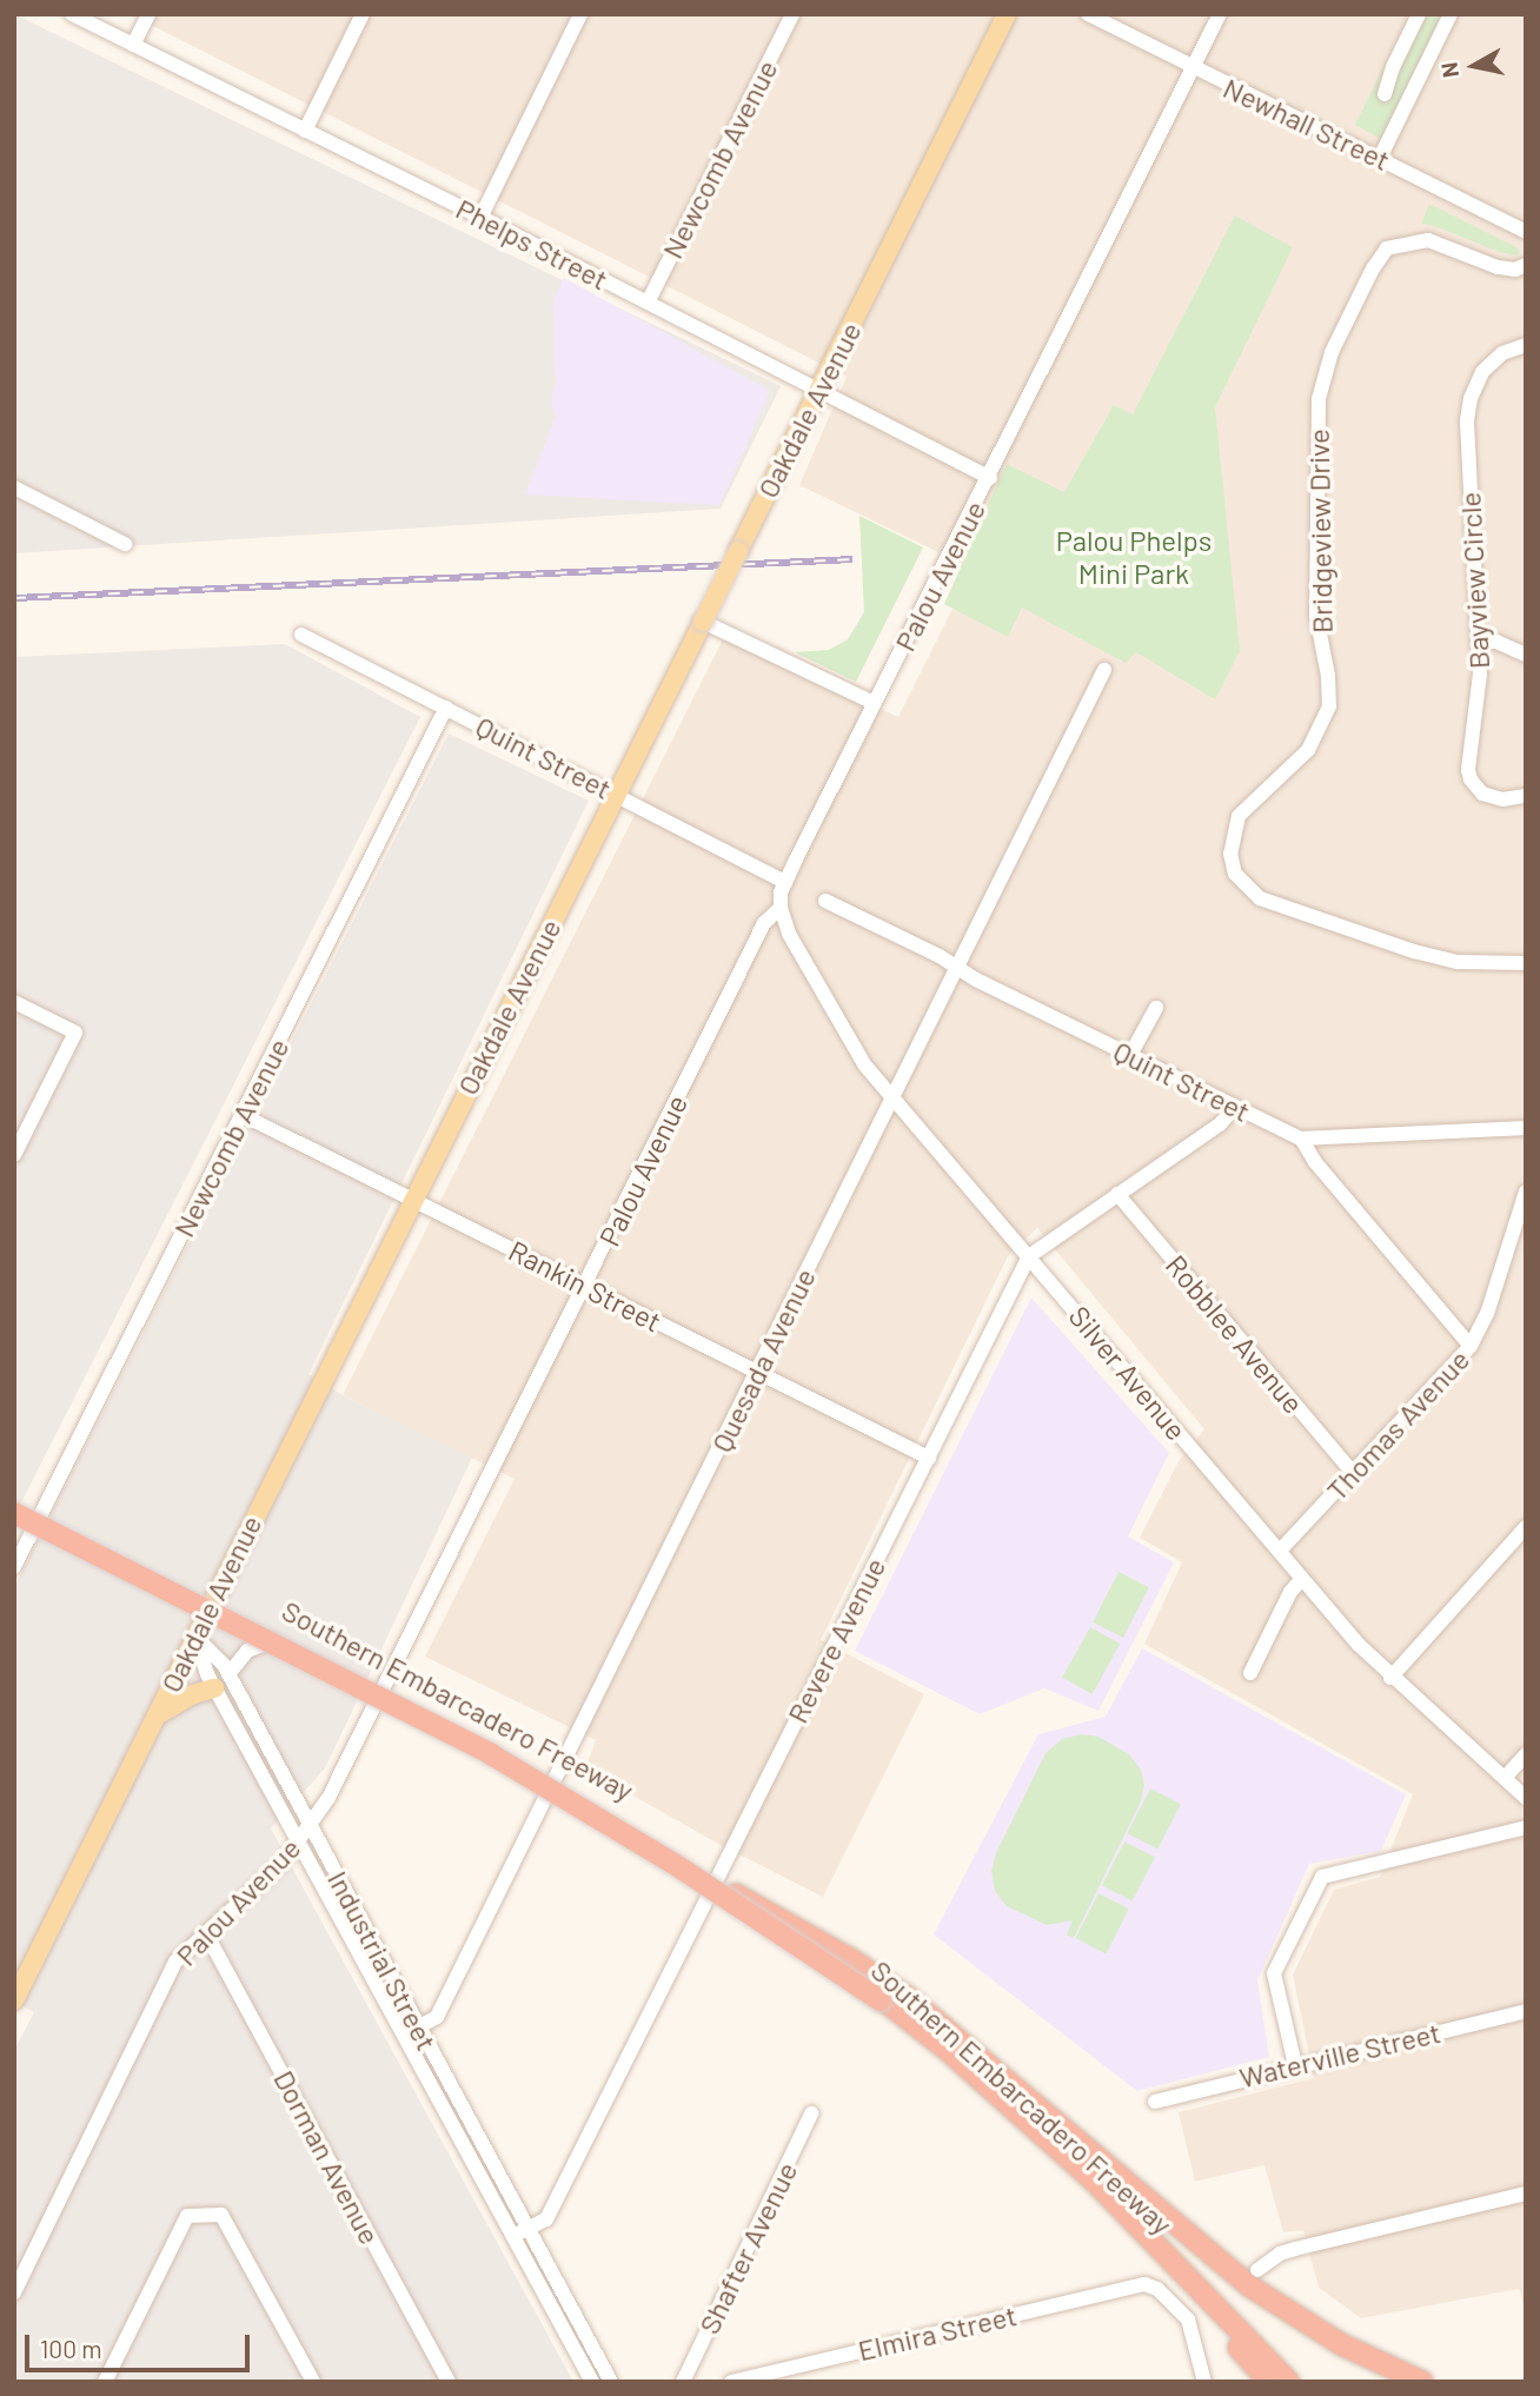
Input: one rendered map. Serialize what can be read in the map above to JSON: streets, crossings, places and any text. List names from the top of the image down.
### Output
{
  "streets": {
    "highway": ["Southern Embarcadero Freeway"],
    "main road": ["Oakdale Avenue"],
    "street": [
      "Newhall Street",
      "Newcomb Avenue",
      "Phelps Street",
      "Bridgeview Drive",
      "Palou Avenue",
      "Bayview Circle",
      "Quint Street",
      "Rankin Street",
      "Robblee Avenue",
      "Quesada Avenue",
      "Silver Avenue",
      "Thomas Avenue",
      "Revere Avenue",
      "Industrial Street",
      "Waterville Street",
      "Dorman Avenue",
      "Shafter Avenue",
      "Elmira Street"
    ]
  },
  "crossings": [
    ["Newhall Street", "Palou Avenue"],
    ["Newcomb Avenue", "Phelps Street"],
    ["Newcomb Avenue", "Quint Street"],
    ["Newcomb Avenue", "Rankin Street"],
    ["Phelps Street", "Oakdale Avenue"],
    ["Phelps Street", "Palou Avenue"],
    ["Oakdale Avenue", "Quint Street"],
    ["Oakdale Avenue", "Rankin Street"],
    ["Oakdale Avenue", "Industrial Street"],
    ["Palou Avenue", "Quint Street"],
    ["Palou Avenue", "Rankin Street"],
    ["Palou Avenue", "Silver Avenue"],
    ["Palou Avenue", "Industrial Street"],
    ["Palou Avenue", "Dorman Avenue"],
    ["Quint Street", "Quesada Avenue"],
    ["Quint Street", "Revere Avenue"],
    ["Rankin Street", "Quesada Avenue"],
    ["Rankin Street", "Revere Avenue"],
    ["Robblee Avenue", "Thomas Avenue"],
    ["Robblee Avenue", "Revere Avenue"],
    ["Quesada Avenue", "Silver Avenue"],
    ["Quesada Avenue", "Industrial Street"],
    ["Silver Avenue", "Thomas Avenue"],
    ["Silver Avenue", "Revere Avenue"],
    ["Revere Avenue", "Industrial Street"]
  ],
  "parks": ["Palou Phelps Mini Park"],
  "scale_bar": "100 m",
  "north": "left"
}
